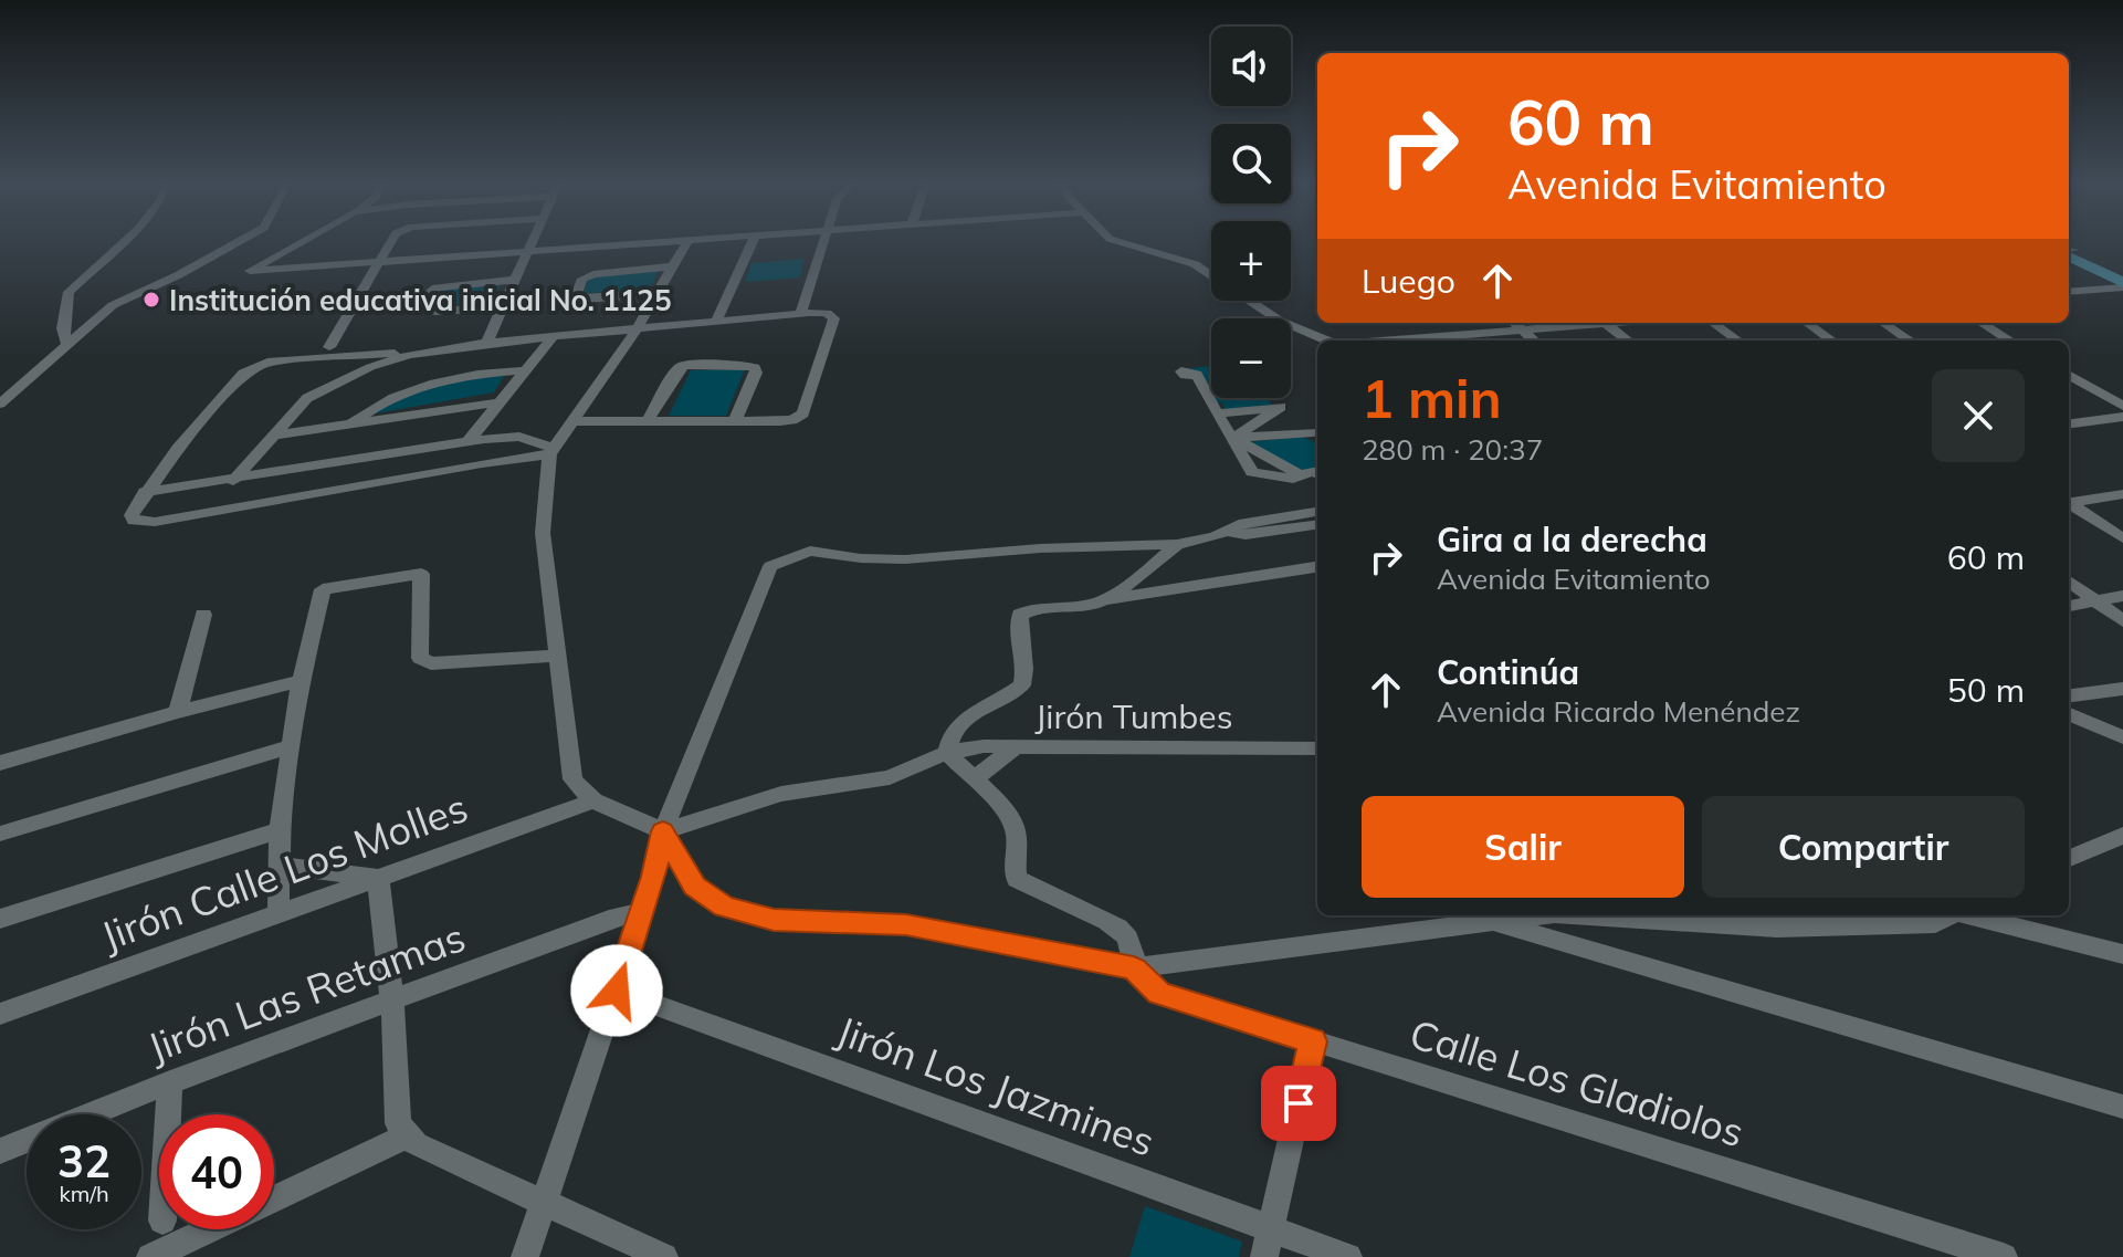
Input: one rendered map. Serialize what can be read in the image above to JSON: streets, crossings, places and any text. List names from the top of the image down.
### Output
{
  "streets": {
    "street": [
      "Jirón Tumbes",
      "Jirón Calle Los Molles",
      "Jirón Las Retamas",
      "Calle Los Gladiolos",
      "Jirón Los Jazmines"
    ]
  },
  "places": ["Institución educativa inicial No. 1125"],
  "page": {
    "map_buttons": ["+", "−"],
    "turn": ["60 m", "Avenida Evitamiento"],
    "then": "Luego",
    "heading": ["1 min", "280 m · 20:37"],
    "list": [
      {
        "name": "Gira a la derecha",
        "note": "Avenida Evitamiento",
        "value": "60 m"
      },
      {
        "name": "Continúa",
        "note": "Avenida Ricardo Menéndez",
        "value": "50 m"
      }
    ],
    "buttons": ["Salir", "Compartir"],
    "speed": "32 km/h",
    "limit": "40"
  }
}
